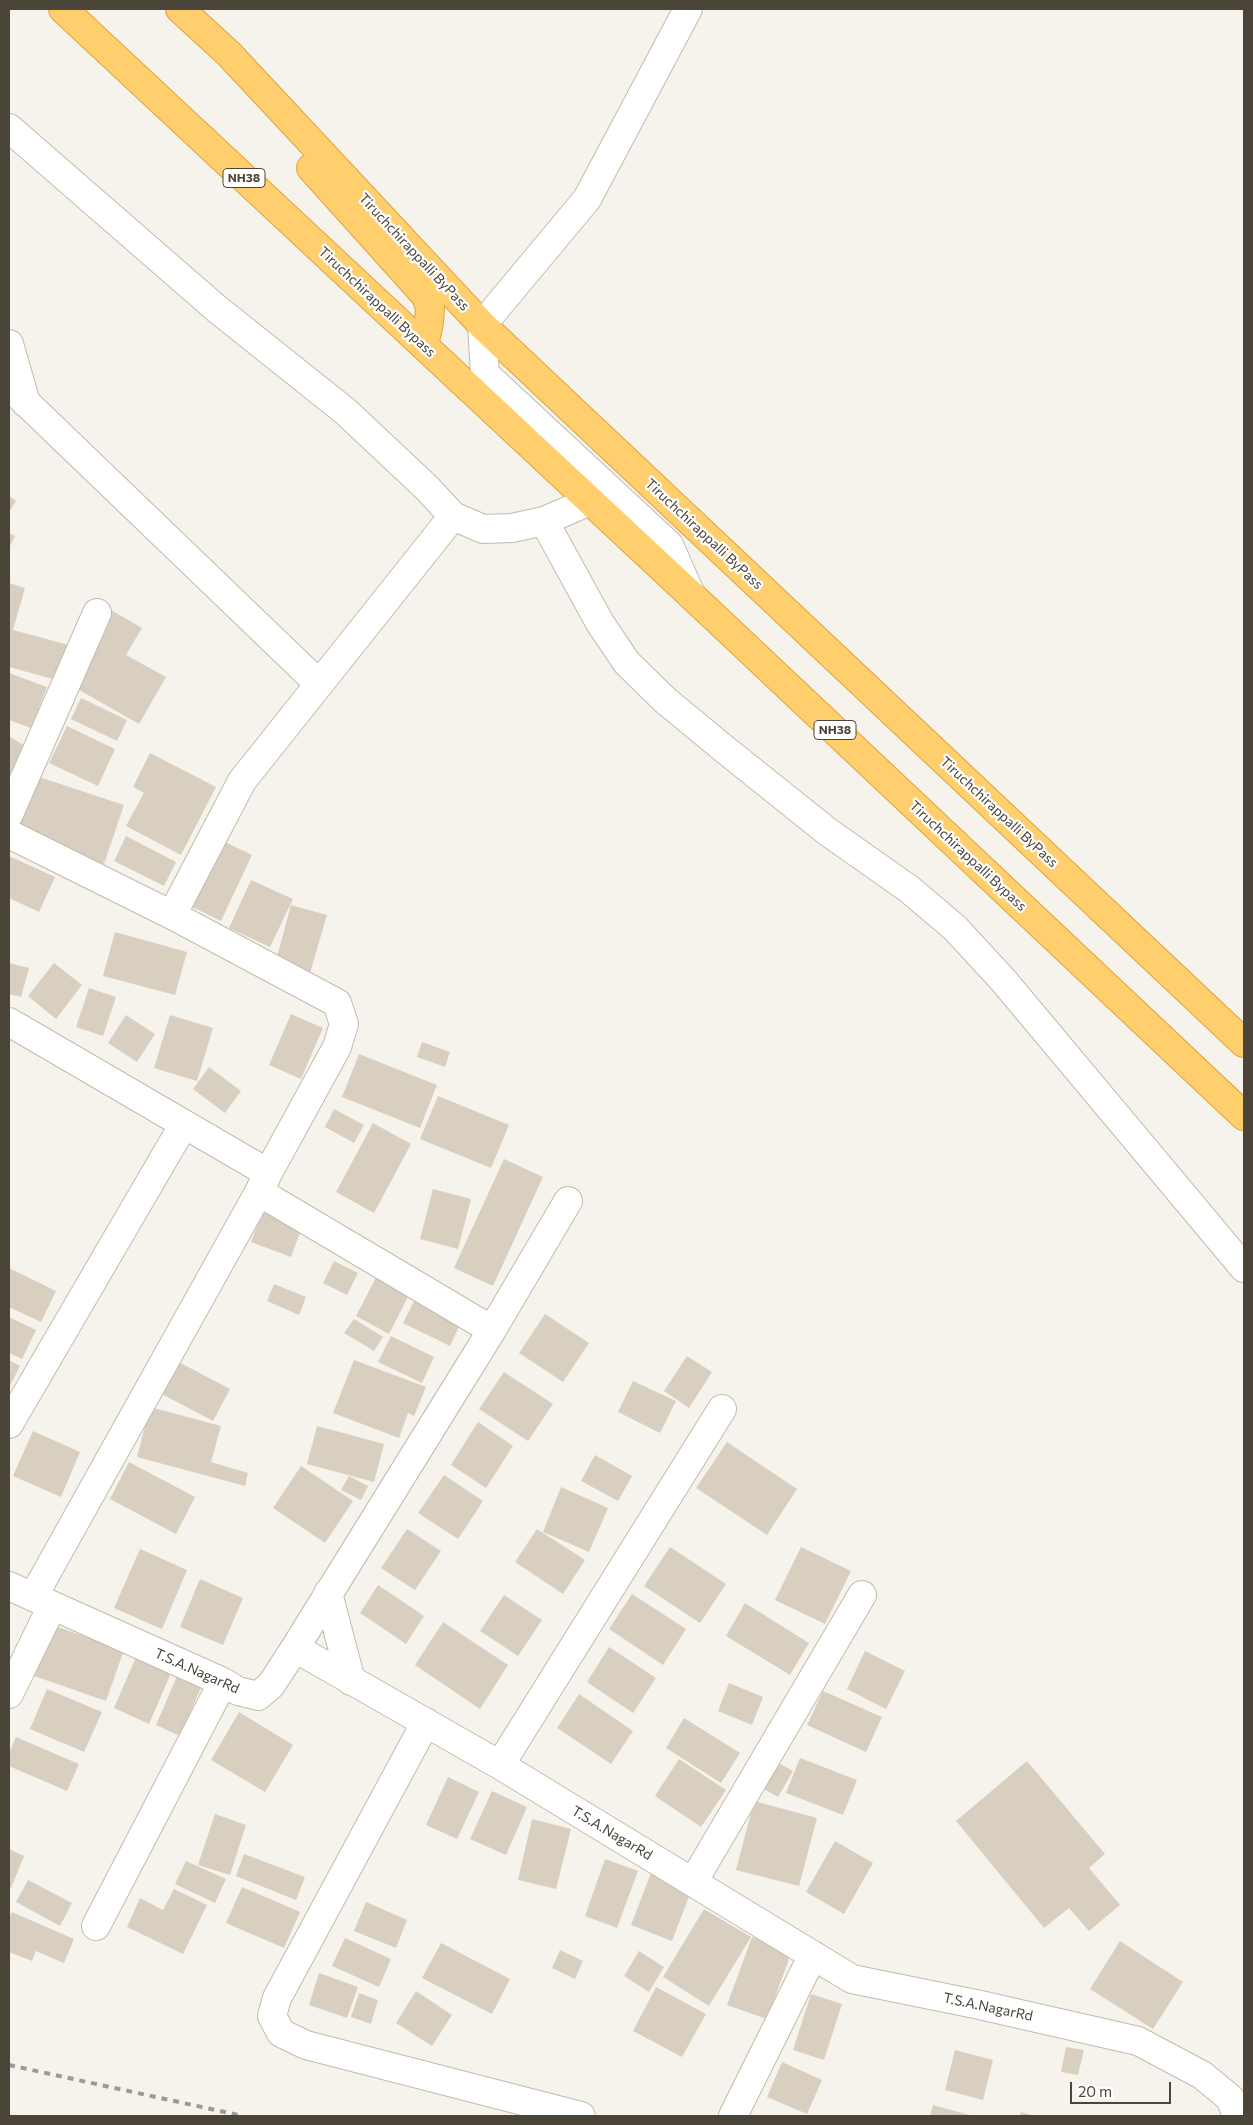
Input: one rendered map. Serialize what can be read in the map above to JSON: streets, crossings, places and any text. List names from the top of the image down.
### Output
{
  "streets": {
    "highway": ["NH38", "Tiruchchirappalli ByPass", "Tiruchchirappalli Bypass"],
    "street": ["T.S.A.NagarRd"]
  },
  "crossings": [
    ["Tiruchchirappalli ByPass", "Tiruchchirappalli Bypass"]
  ],
  "scale_bar": "20 m"
}
